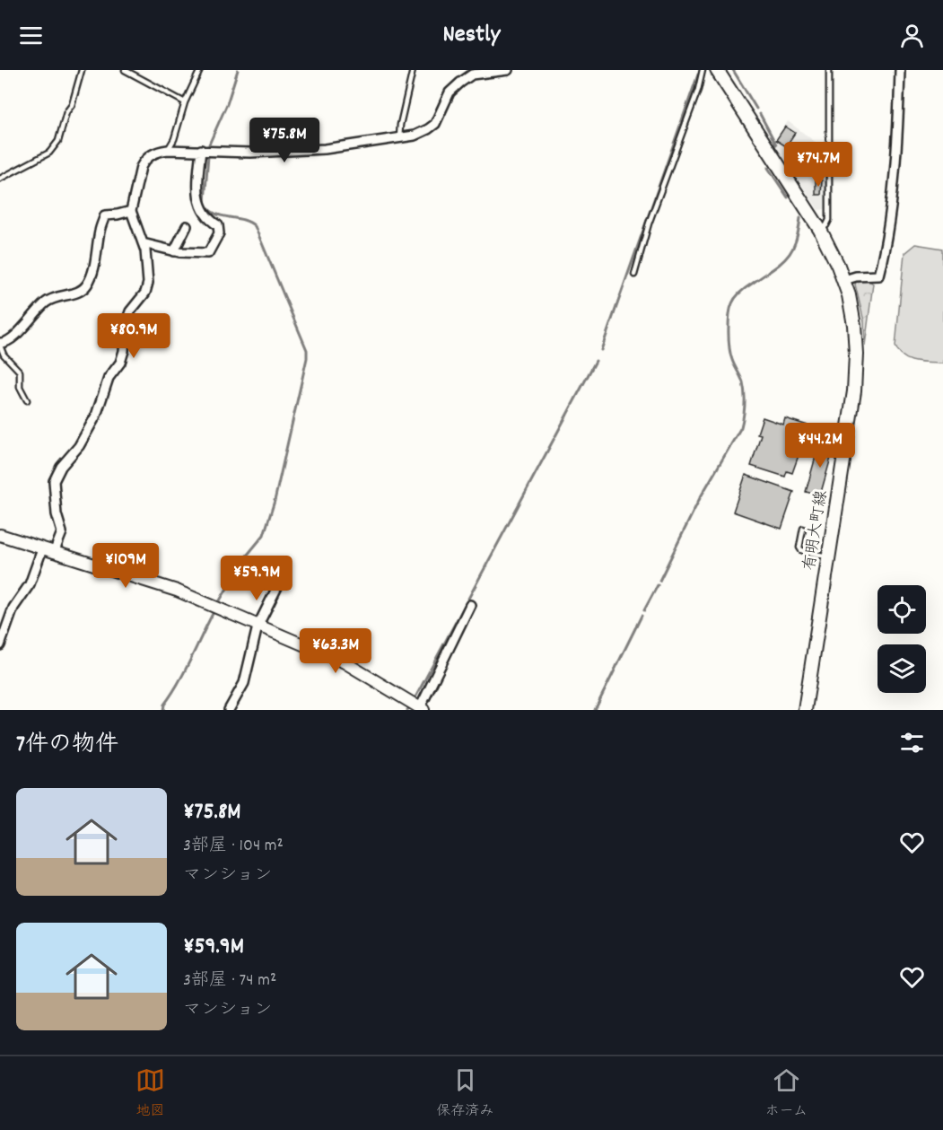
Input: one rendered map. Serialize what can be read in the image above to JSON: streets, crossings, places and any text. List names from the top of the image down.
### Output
{
  "streets": {
    "main road": ["有明大町線"]
  },
  "page": {
    "header": "Nestly",
    "price": [
      "¥75.8M",
      "¥74.7M",
      "¥80.9M",
      "¥44.2M",
      "¥109M",
      "¥59.9M",
      "¥63.3M"
    ],
    "heading": "7件の物件",
    "list": [
      {
        "name": "¥75.8M",
        "note": "3部屋 · 104 m² · マンション"
      },
      {
        "name": "¥59.9M",
        "note": "3部屋 · 74 m² · マンション"
      }
    ],
    "tabs": ["地図", "保存済み", "ホーム"]
  }
}
